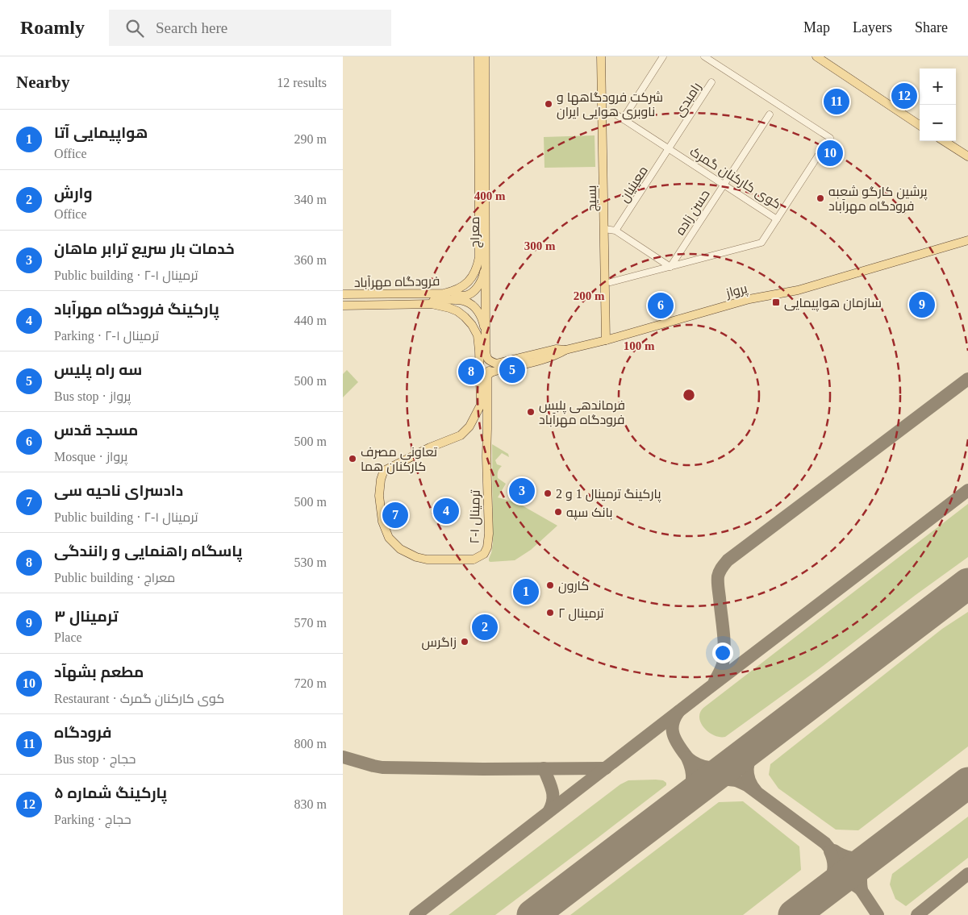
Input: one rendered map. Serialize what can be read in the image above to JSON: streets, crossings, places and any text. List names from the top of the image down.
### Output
{
  "streets": {
    "main road": [
      "بسیج",
      "معراج",
      "فرودگاه مهرآباد",
      "پرواز",
      "ترمینال ۱-۲"
    ],
    "street": [
      "رامبدی",
      "کوی کارکنان گمرک",
      "معینیان",
      "حسن زاده"
    ]
  },
  "crossings": [
    ["رامبدی", "کوی کارکنان گمرک"],
    ["رامبدی", "معینیان"],
    ["کوی کارکنان گمرک", "معینیان"],
    ["کوی کارکنان گمرک", "حسن زاده"],
    ["بسیج", "پرواز"],
    ["معراج", "فرودگاه مهرآباد"],
    ["معراج", "پرواز"]
  ],
  "places": {
    "other": [
      "شرکت فرودگاهها و ناوبری هوایی ایران",
      "پرشین کارگو شعبه فرودگاه مهرآباد",
      "فرماندهی پلیس فرودگاه مهرآباد",
      "تعاونی مصرف کارکنان هما",
      "پارکینگ ترمینال 1 و 2",
      "بانک سپه",
      "کارون",
      "ترمینال ۲",
      "زاگرس"
    ],
    "transit": ["سازمان هواپیمایی"]
  },
  "page": {
    "header": "Roamly",
    "search": "Search here",
    "nav": ["Map", "Layers", "Share"],
    "heading": ["Nearby", "12 results"],
    "map_buttons": ["+", "−"],
    "pins": [
      "12",
      "11",
      "10",
      "9",
      "6",
      "5",
      "8",
      "3",
      "4",
      "7",
      "1",
      "2"
    ],
    "list": [
      {
        "mark": "1",
        "name": "هواپیمایی آتا",
        "note": "Office",
        "value": "290 m"
      },
      {
        "mark": "2",
        "name": "وارش",
        "note": "Office",
        "value": "340 m"
      },
      {
        "mark": "3",
        "name": "خدمات بار سریع ترابر ماهان",
        "note": "Public building · ترمینال ۱-۲",
        "value": "360 m"
      },
      {
        "mark": "4",
        "name": "پارکینگ فرودگاه مهرآباد",
        "note": "Parking · ترمینال ۱-۲",
        "value": "440 m"
      },
      {
        "mark": "5",
        "name": "سه راه پلیس",
        "note": "Bus stop · پرواز",
        "value": "500 m"
      },
      {
        "mark": "6",
        "name": "مسجد قدس",
        "note": "Mosque · پرواز",
        "value": "500 m"
      },
      {
        "mark": "7",
        "name": "دادسرای ناحیه سی",
        "note": "Public building · ترمینال ۱-۲",
        "value": "500 m"
      },
      {
        "mark": "8",
        "name": "پاسگاه راهنمایی و رانندگی",
        "note": "Public building · معراج",
        "value": "530 m"
      },
      {
        "mark": "9",
        "name": "ترمینال ۳",
        "note": "Place",
        "value": "570 m"
      },
      {
        "mark": "10",
        "name": "مطعم بشهآد",
        "note": "Restaurant · کوی کارکنان گمرک",
        "value": "720 m"
      },
      {
        "mark": "11",
        "name": "فرودگاه",
        "note": "Bus stop · حجاج",
        "value": "800 m"
      },
      {
        "mark": "12",
        "name": "پارکینگ شماره ۵",
        "note": "Parking · حجاج",
        "value": "830 m"
      }
    ]
  },
  "rings": [
    "400 m",
    "300 m",
    "200 m",
    "100 m"
  ]
}
